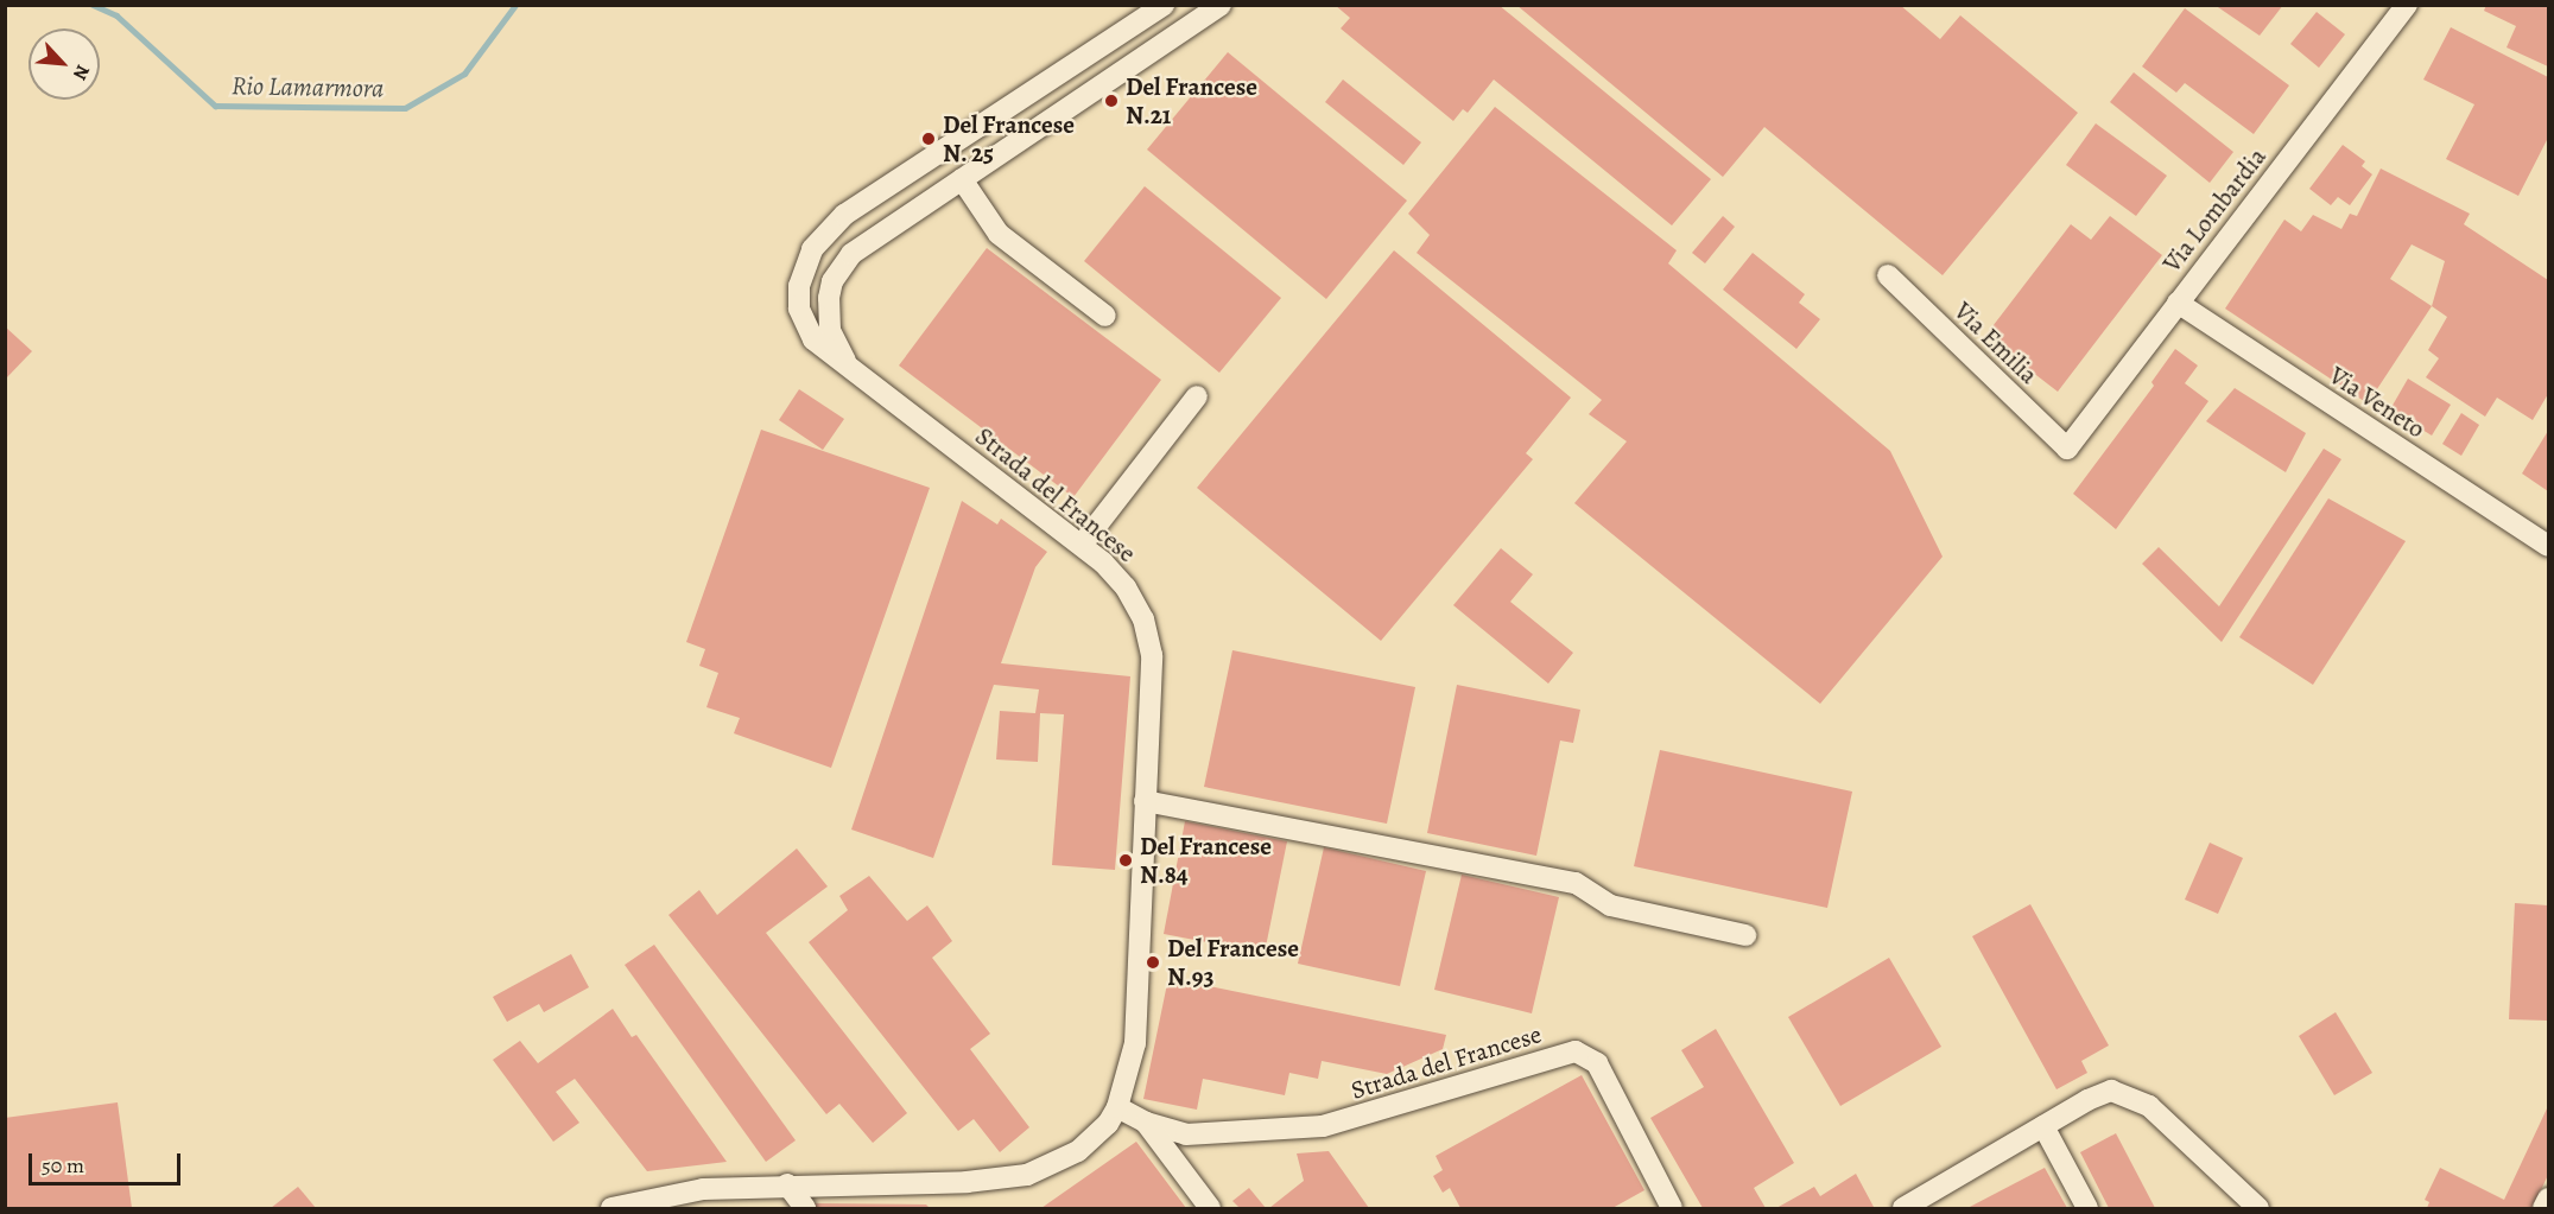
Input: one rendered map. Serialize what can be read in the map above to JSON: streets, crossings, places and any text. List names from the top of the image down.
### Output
{
  "streets": {
    "street": [
      "Via Lombardia",
      "Via Emilia",
      "Via Veneto",
      "Strada del Francese"
    ]
  },
  "crossings": [
    ["Via Lombardia", "Via Emilia"],
    ["Via Lombardia", "Via Veneto"]
  ],
  "water": ["Rio Lamarmora"],
  "places": [
    "Del Francese N.21",
    "Del Francese N. 25",
    "Del Francese N.84",
    "Del Francese N.93"
  ],
  "scale_bar": "50 m",
  "north": "bottom right"
}
